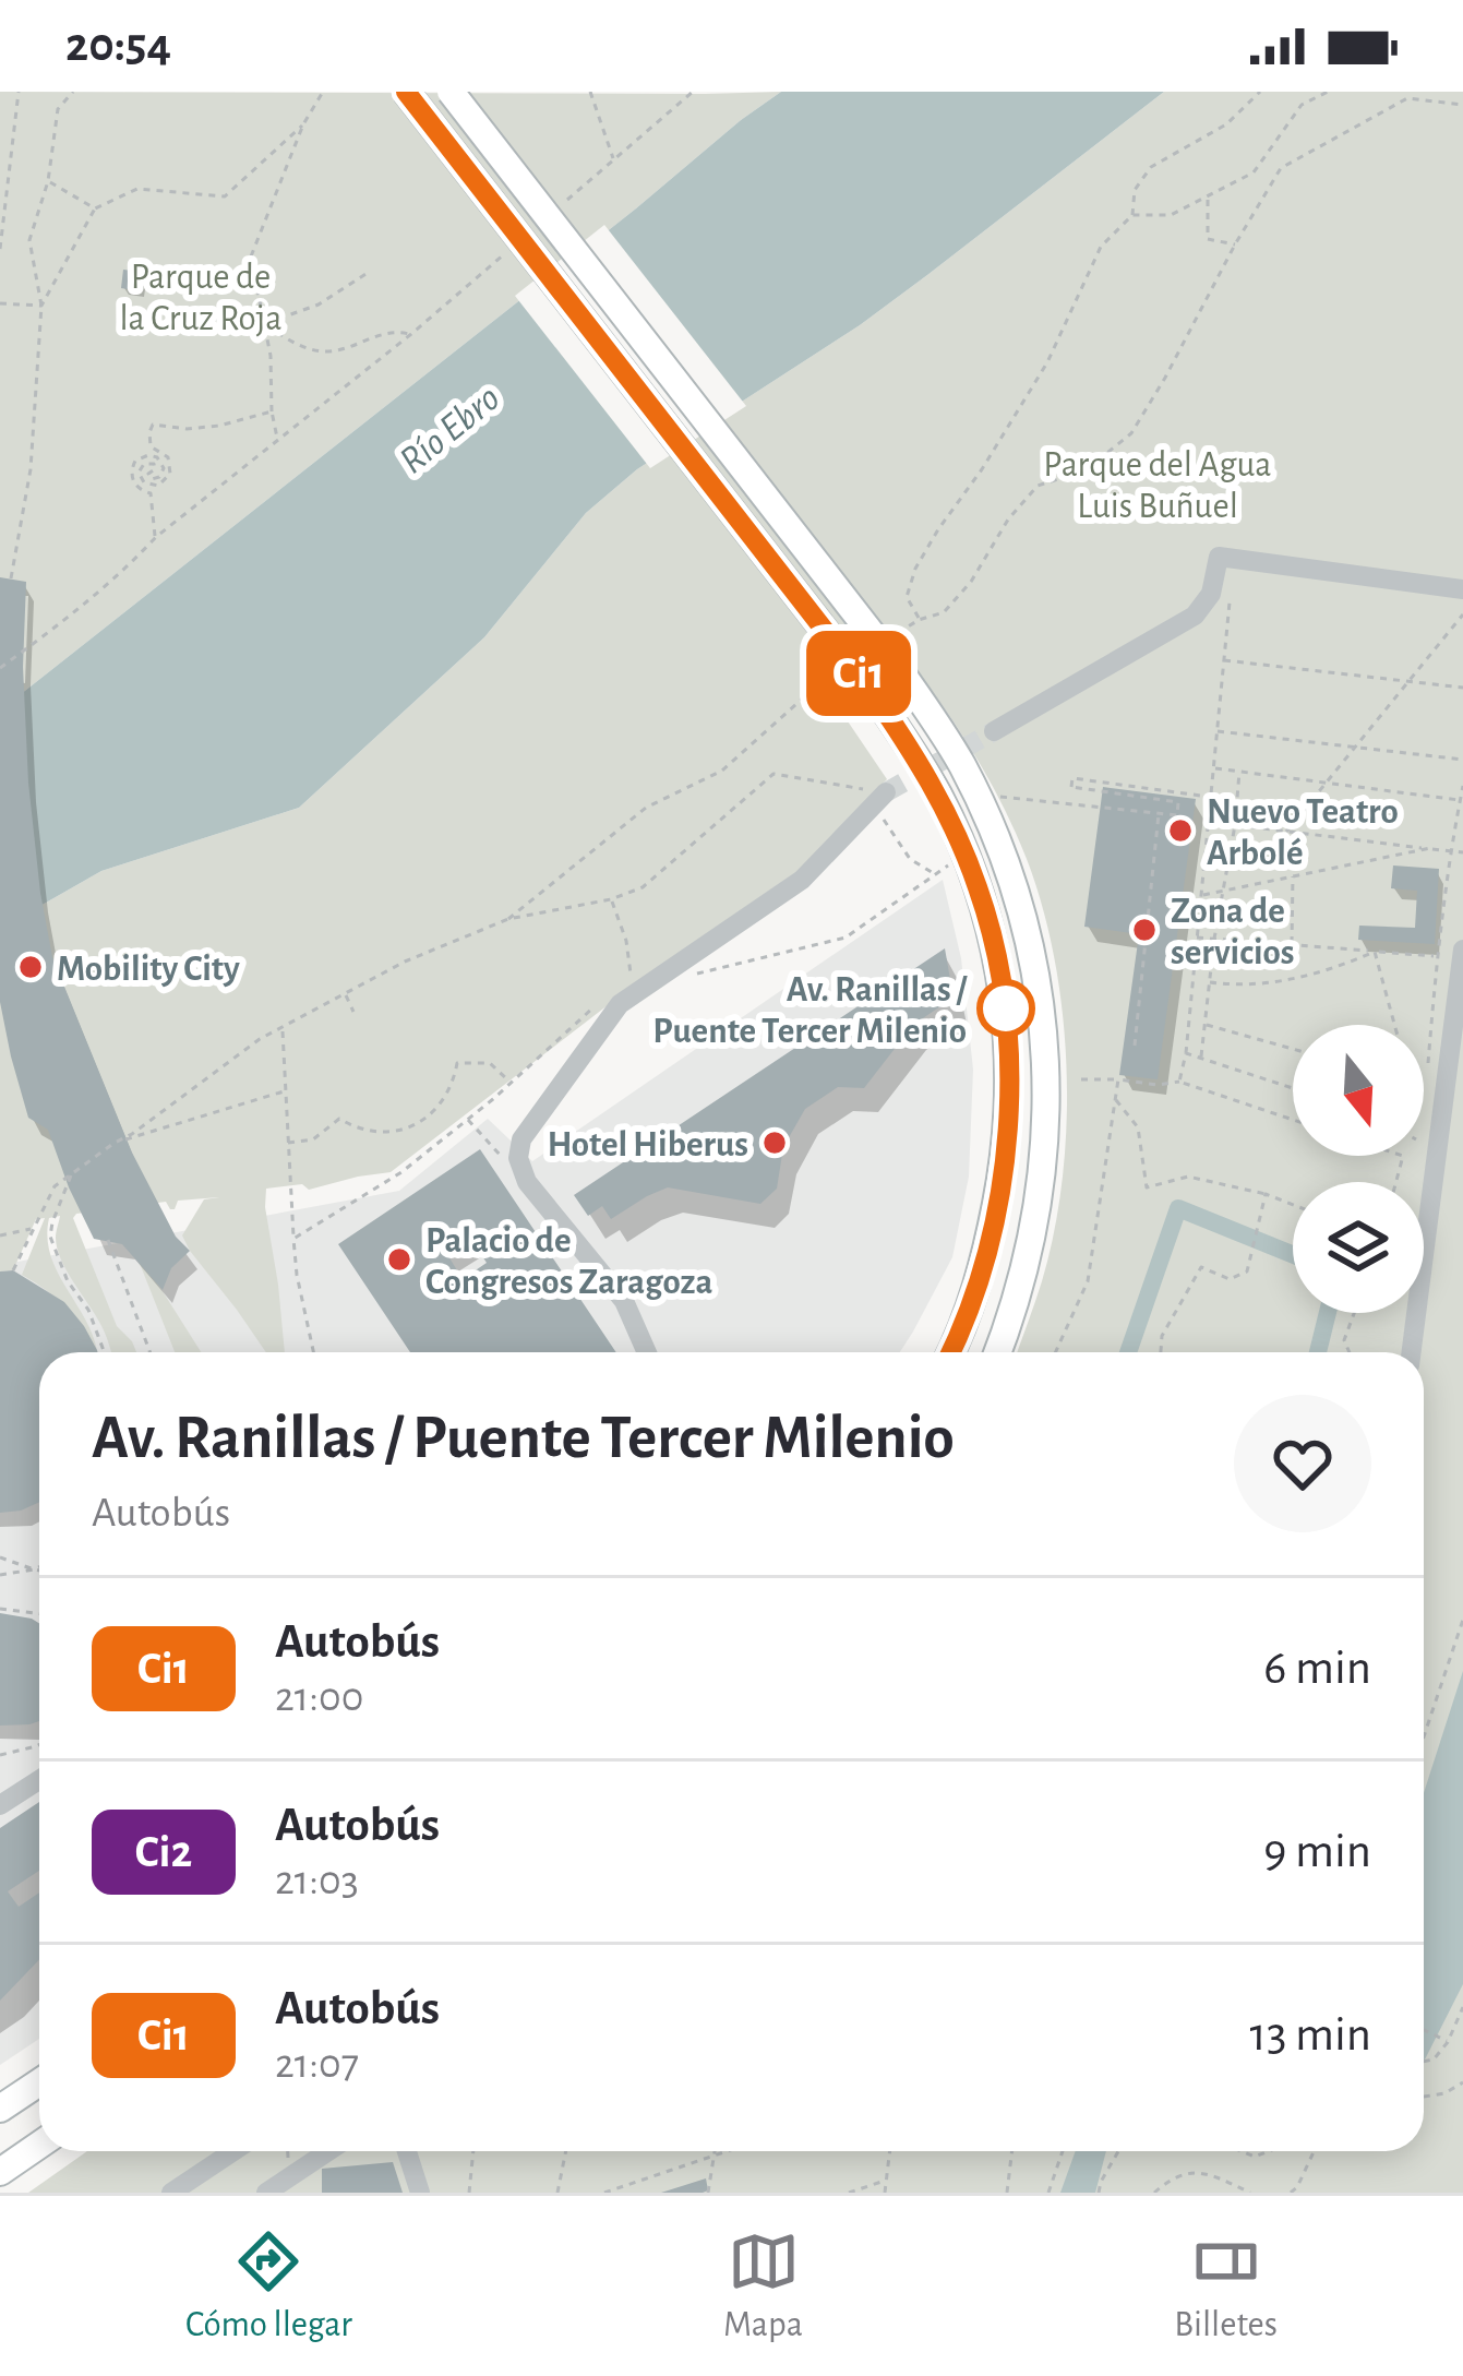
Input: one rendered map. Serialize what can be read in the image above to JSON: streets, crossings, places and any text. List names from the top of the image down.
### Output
{
  "water": ["Río Ebro"],
  "parks": ["Parque de la Cruz Roja", "Parque del Agua Luis Buñuel"],
  "places": [
    "Nuevo Teatro Arbolé",
    "Zona de servicios",
    "Mobility City",
    "Av. Ranillas / Puente Tercer Milenio",
    "Hotel Hiberus",
    "Palacio de Congresos Zaragoza"
  ],
  "lines": ["bus line Ci1"],
  "north": "bottom",
  "page": {
    "status": "20:54",
    "on_map": "Ci1",
    "heading": ["Av. Ranillas / Puente Tercer Milenio", "Autobús"],
    "list": [
      {
        "mark": "Ci1",
        "name": "Autobús",
        "note": "21:00",
        "value": "6 min"
      },
      {
        "mark": "Ci2",
        "name": "Autobús",
        "note": "21:03",
        "value": "9 min"
      },
      {
        "mark": "Ci1",
        "name": "Autobús",
        "note": "21:07",
        "value": "13 min"
      }
    ],
    "tabs": ["Cómo llegar", "Mapa", "Billetes"]
  }
}
